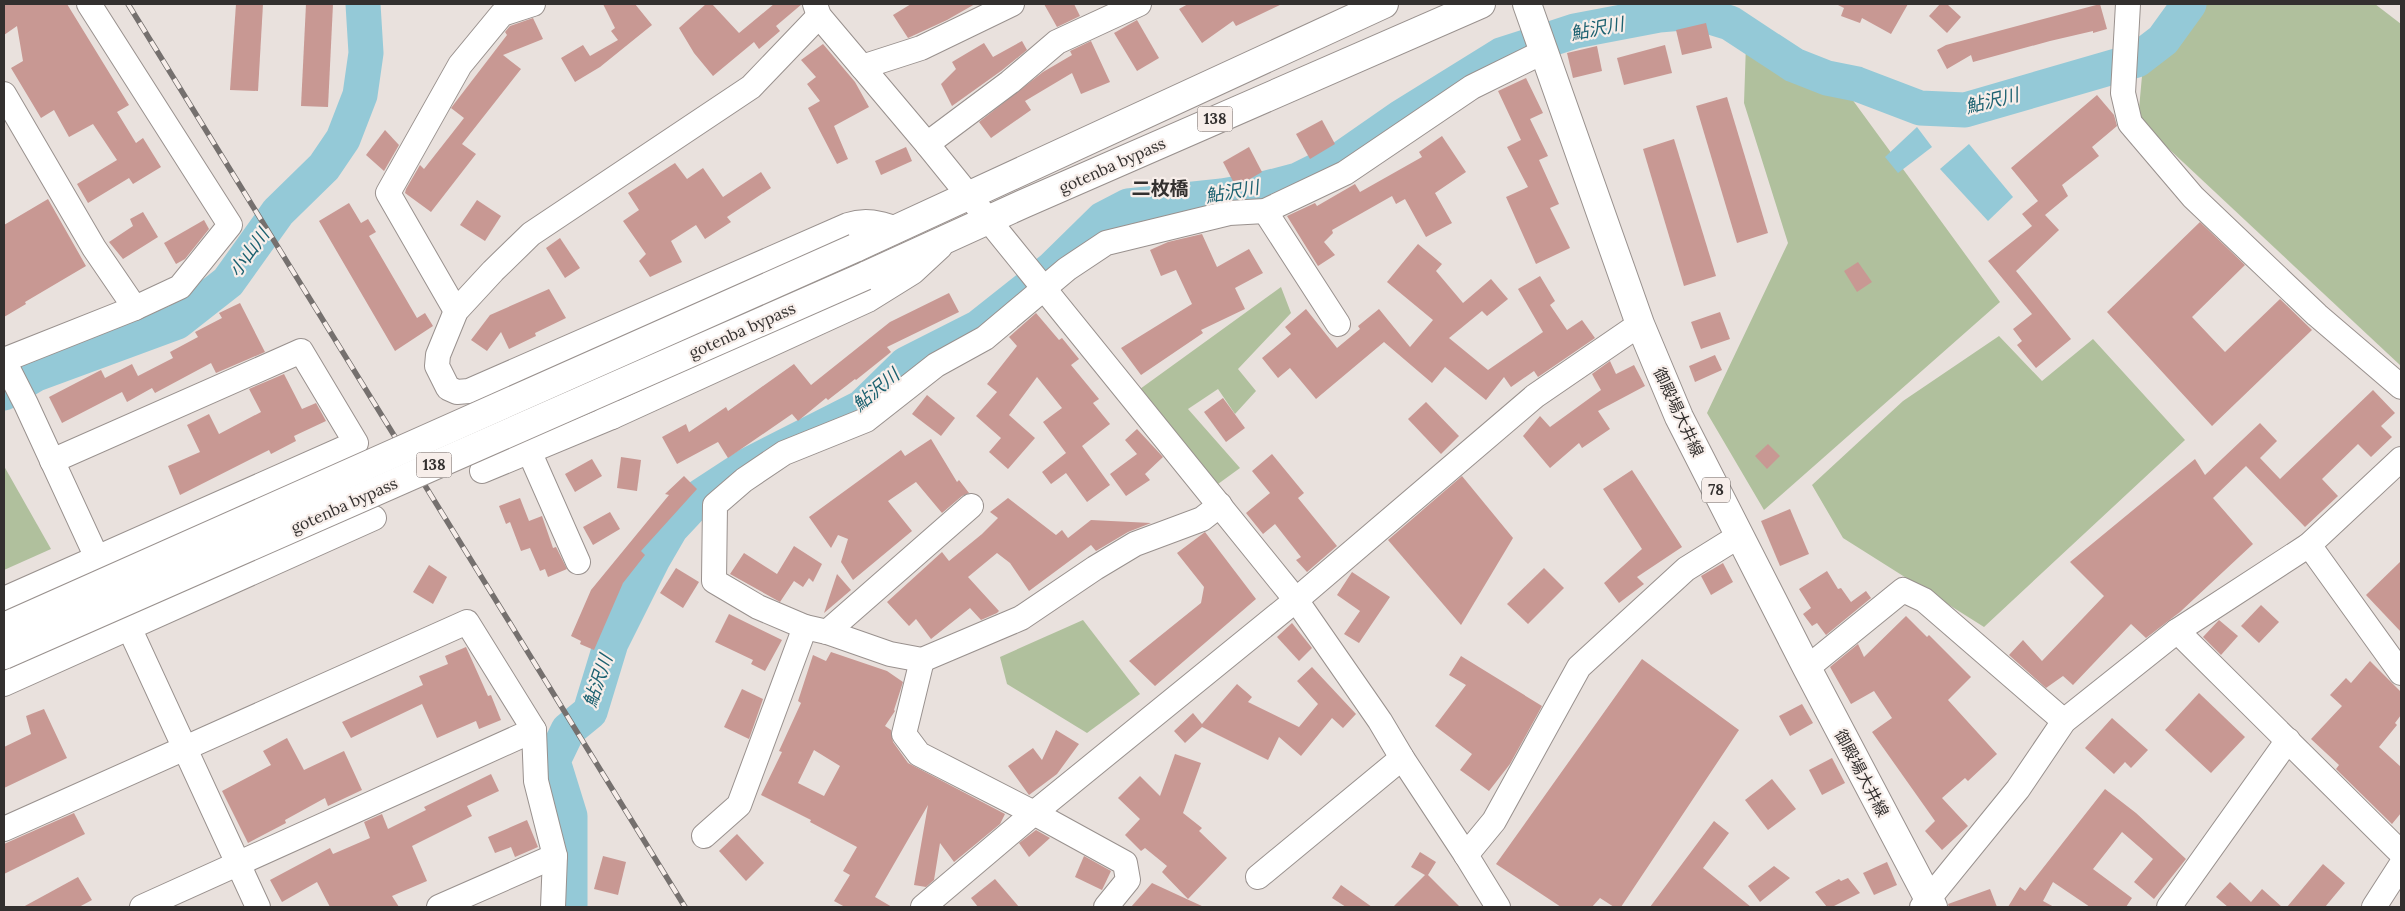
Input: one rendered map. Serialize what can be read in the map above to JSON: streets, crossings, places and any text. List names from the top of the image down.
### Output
{
  "streets": {
    "main road": [
      "138",
      "gotenba bypass",
      "御殿場大井線",
      "78"
    ]
  },
  "districts": ["二枚橋"],
  "water": ["鮎沢川", "小山川"]
}
